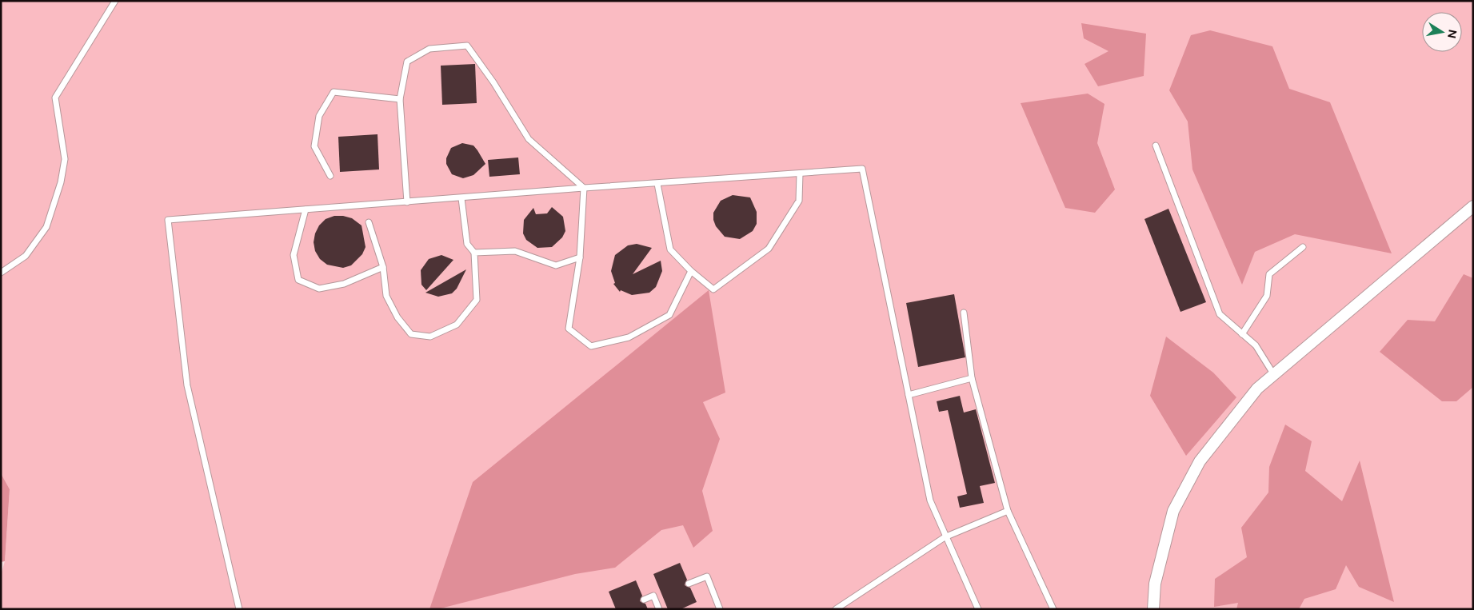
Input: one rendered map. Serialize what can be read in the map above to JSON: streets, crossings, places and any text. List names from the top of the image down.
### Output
{
  "north": "right"
}
